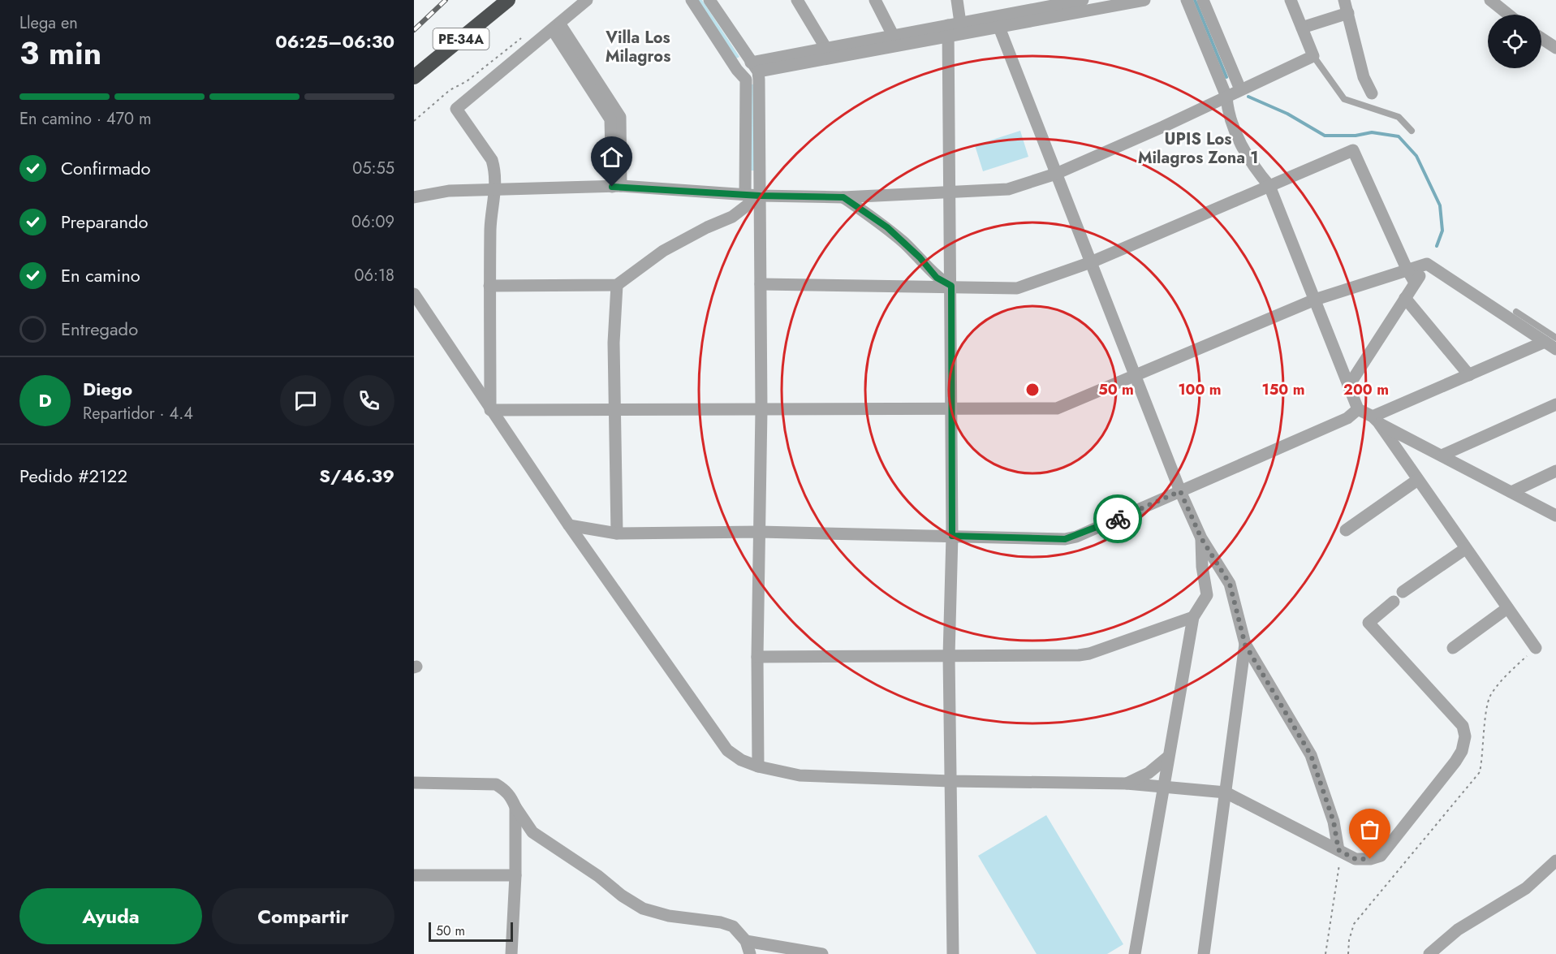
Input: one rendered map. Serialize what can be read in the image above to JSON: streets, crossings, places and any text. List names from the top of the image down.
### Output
{
  "streets": {
    "highway": ["PE-34A"]
  },
  "districts": ["Villa Los Milagros", "UPIS Los Milagros Zona 1"],
  "scale_bar": "50 m",
  "page": {
    "heading": ["3 min", "Llega en", "06:25–06:30"],
    "panel": [
      "Diego",
      "Repartidor · 4.4",
      "Pedido #2122",
      "S/46.39"
    ],
    "bar": "En camino · 470 m",
    "list": [
      ["Confirmado", "05:55"],
      ["Preparando", "06:09"],
      ["En camino", "06:18"],
      "Entregado"
    ],
    "round": "D",
    "buttons": ["Ayuda", "Compartir"],
    "scale": "50 m"
  },
  "rings": [
    "50 m",
    "100 m",
    "150 m",
    "200 m"
  ]
}
